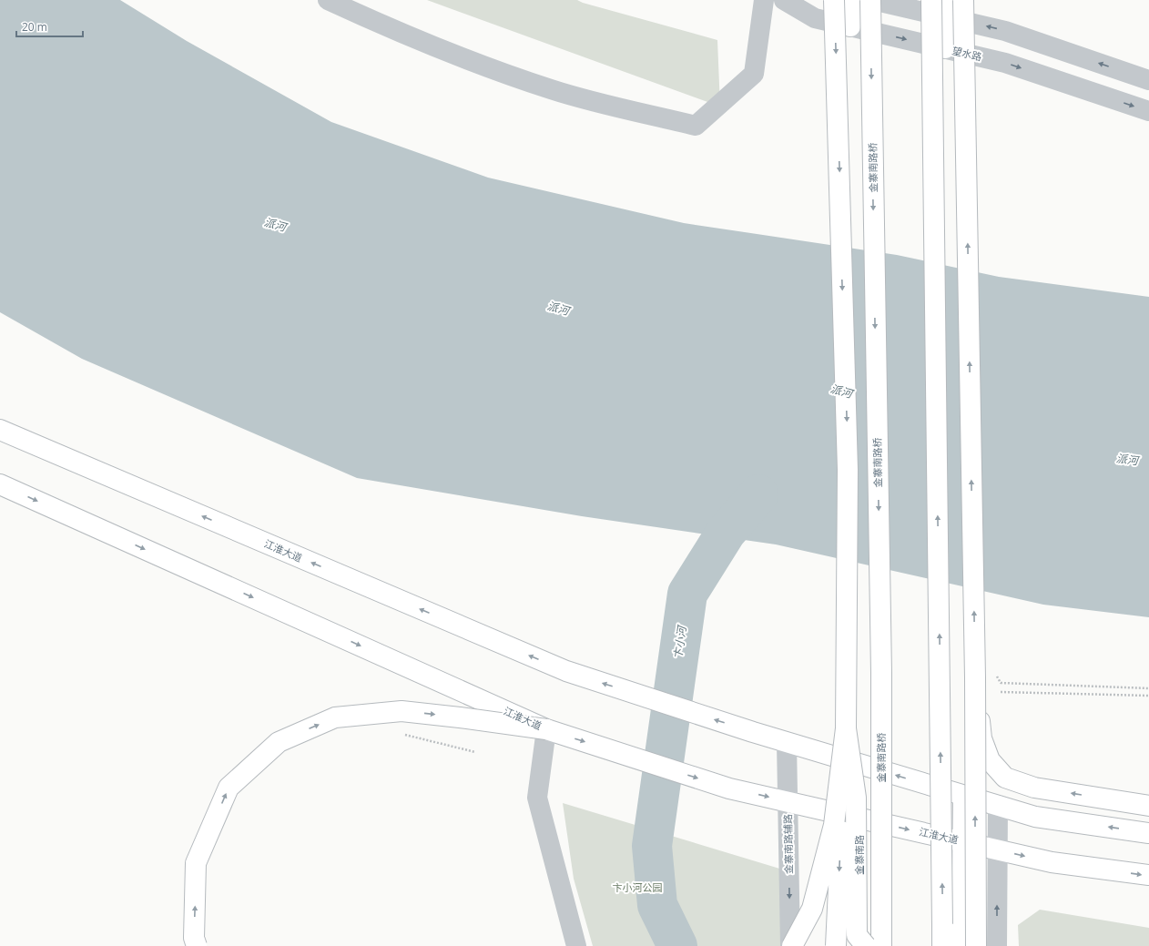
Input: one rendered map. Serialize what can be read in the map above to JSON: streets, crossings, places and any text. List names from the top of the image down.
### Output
{
  "streets": {
    "main road": ["金寨南路桥", "江淮大道", "金寨南路"],
    "street": ["望水路", "金寨南路辅路"]
  },
  "crossings": [
    ["江淮大道", "金寨南路辅路"],
    ["江淮大道", "金寨南路"]
  ],
  "one_way": ["金寨南路辅路"],
  "water": ["派河", "卞小河"],
  "parks": ["卞小河公园"],
  "scale_bar": "20 m"
}
